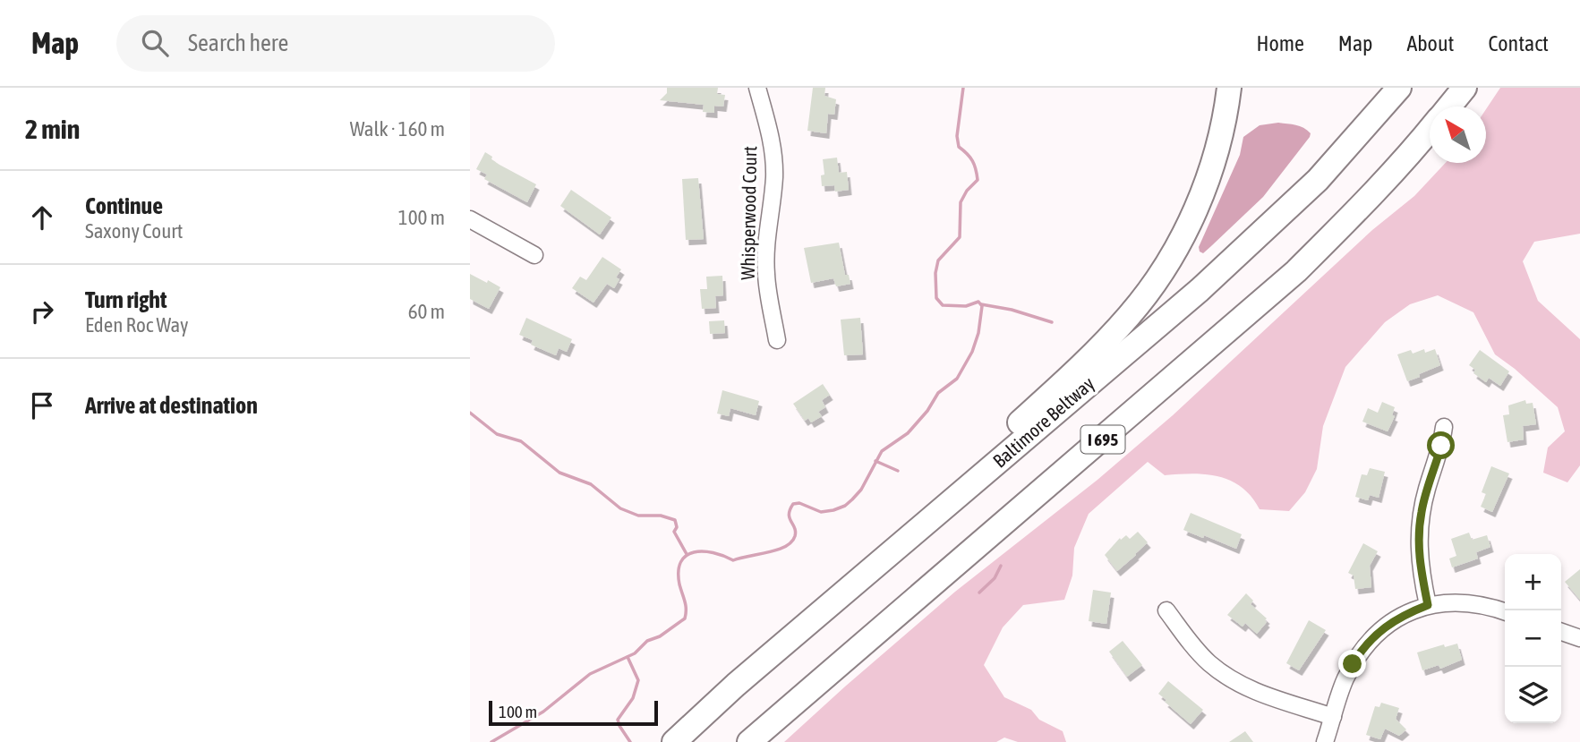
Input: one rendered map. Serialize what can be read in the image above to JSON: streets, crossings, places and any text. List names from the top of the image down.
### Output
{
  "streets": {
    "highway": ["Baltimore Beltway", "I 695"],
    "street": ["Whisperwood Court"]
  },
  "scale_bar": "100 m",
  "north": "top left",
  "page": {
    "header": "Map",
    "search": "Search here",
    "nav": [
      "Home",
      "Map",
      "About",
      "Contact"
    ],
    "heading": ["2 min", "Walk · 160 m"],
    "list": [
      ["Continue", "Saxony Court", "100 m"],
      ["Turn right", "Eden Roc Way", "60 m"],
      "Arrive at destination"
    ],
    "map_buttons": ["+", "−"],
    "scale": "100 m"
  }
}
